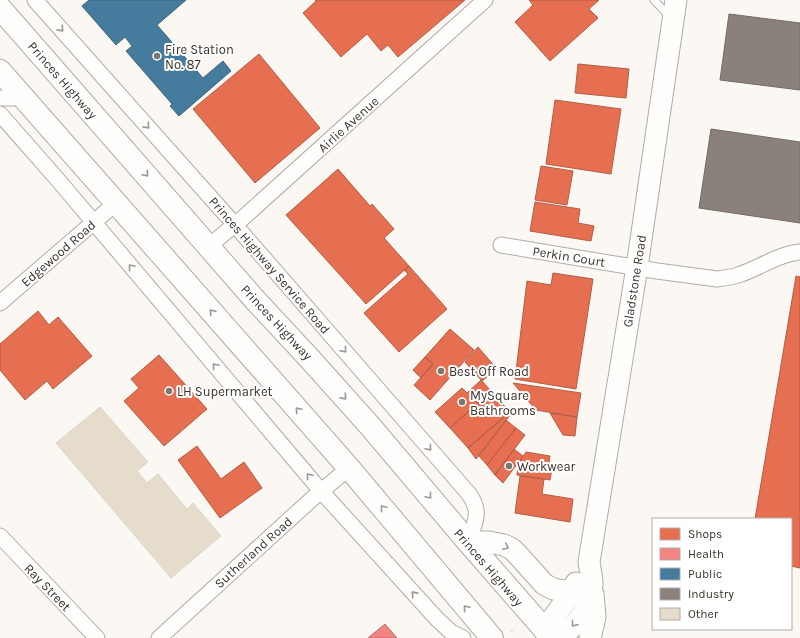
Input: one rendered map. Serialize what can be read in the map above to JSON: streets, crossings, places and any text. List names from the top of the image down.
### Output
{
  "streets": {
    "highway": ["Princes Highway"],
    "main road": ["Gladstone Road"],
    "street": [
      "Airlie Avenue",
      "Edgewood Road",
      "Perkin Court",
      "Princes Highway Service Road",
      "Sutherland Road",
      "Ray Street"
    ]
  },
  "crossings": [
    ["Princes Highway", "Airlie Avenue"],
    ["Princes Highway", "Princes Highway Service Road"],
    ["Princes Highway", "Gladstone Road"],
    ["Airlie Avenue", "Princes Highway Service Road"],
    ["Perkin Court", "Gladstone Road"]
  ],
  "places": [
    "Fire Station No. 87",
    "Best Off Road",
    "LH Supermarket",
    "MySquare Bathrooms",
    "Workwear"
  ],
  "legend": [
    "Shops",
    "Health",
    "Public",
    "Industry",
    "Other"
  ]
}
